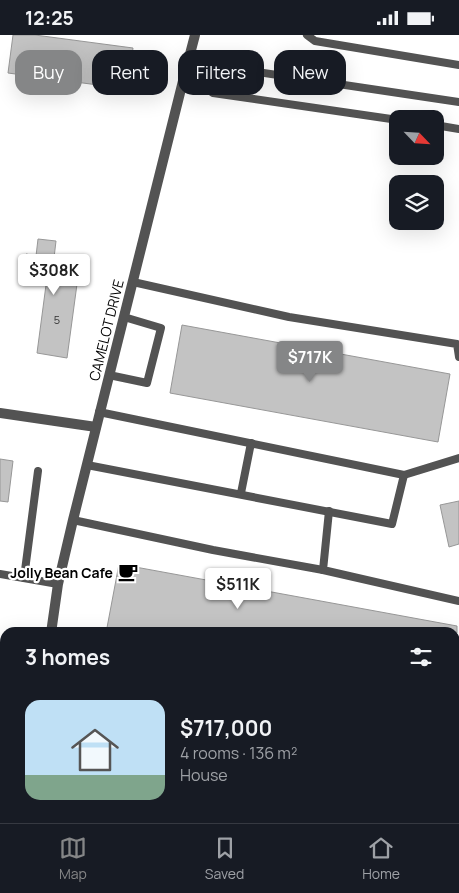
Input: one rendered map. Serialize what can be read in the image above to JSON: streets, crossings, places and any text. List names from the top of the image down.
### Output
{
  "streets": {
    "street": ["CAMELOT DRIVE"]
  },
  "places": {
    "cafe": ["Jolly Bean Cafe"]
  },
  "house_numbers": ["5"],
  "north": "bottom right",
  "page": {
    "status": "12:25",
    "chip": [
      "Buy",
      "Rent",
      "Filters",
      "New"
    ],
    "price": ["$308K", "$717K", "$511K"],
    "heading": "3 homes",
    "list": [
      {
        "name": "$717,000",
        "note": "4 rooms · 136 m² · House"
      }
    ],
    "tabs": ["Map", "Saved", "Home"]
  }
}
